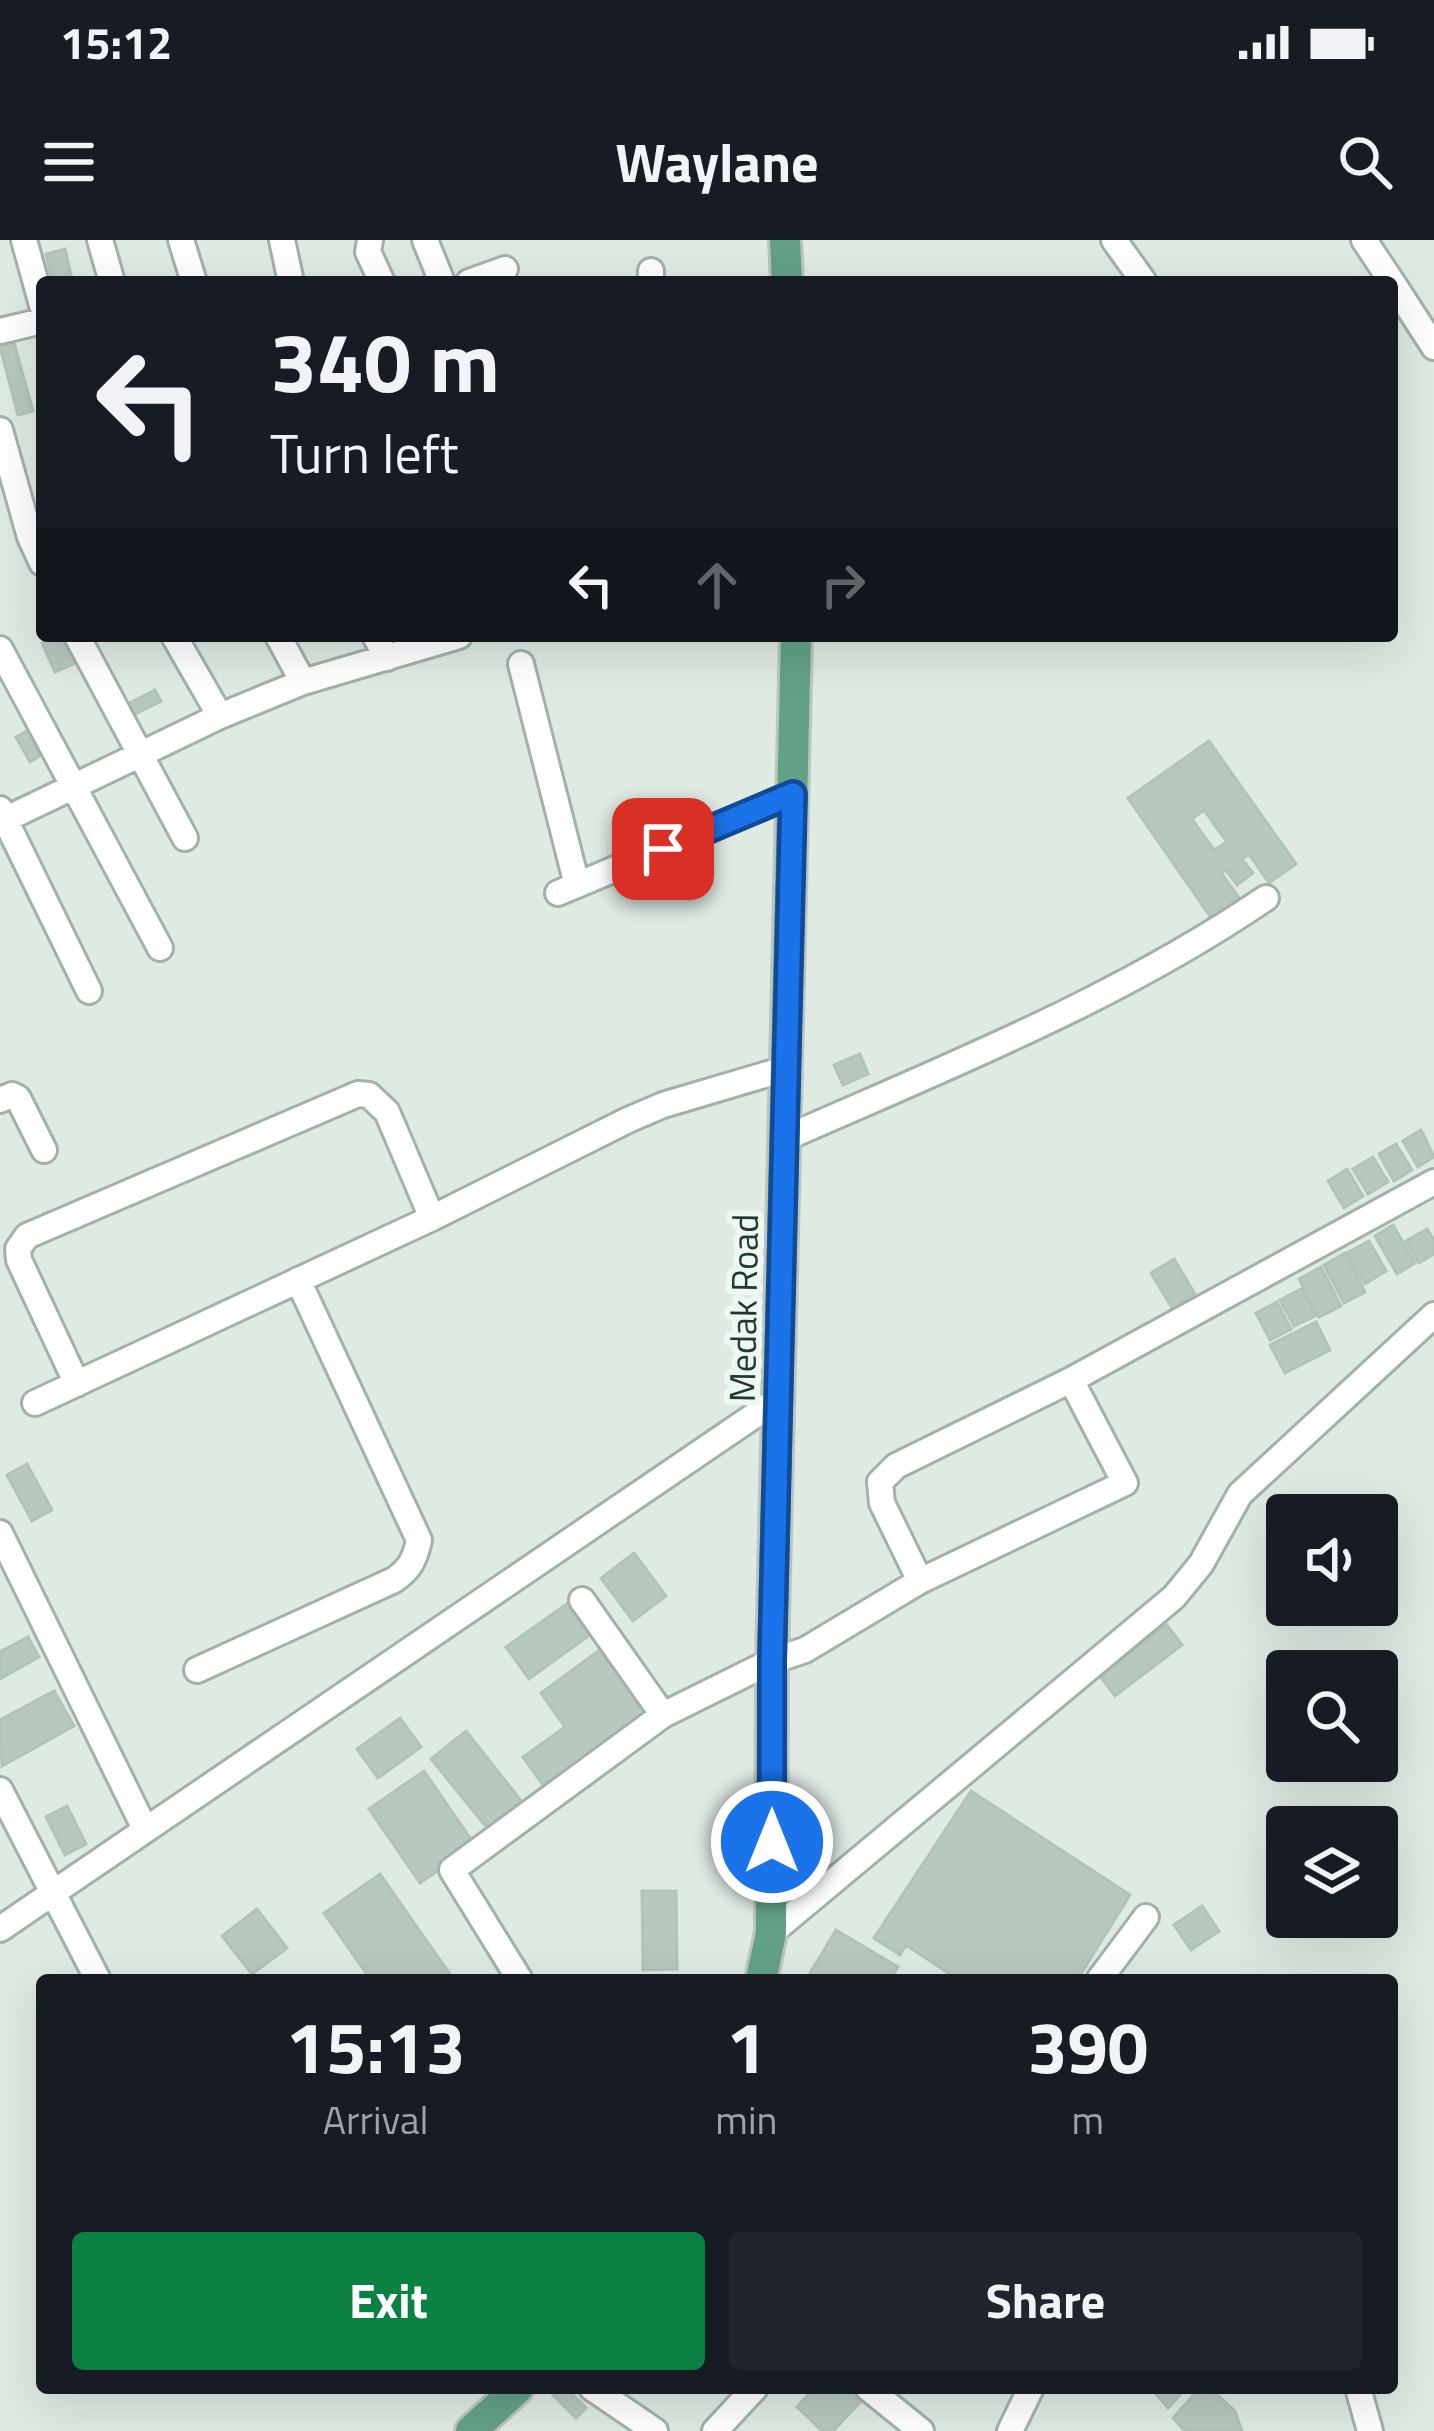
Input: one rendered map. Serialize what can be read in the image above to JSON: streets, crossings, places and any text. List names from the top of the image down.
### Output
{
  "streets": {
    "main road": ["Medak Road"]
  },
  "page": {
    "status": "15:12",
    "header": "Waylane",
    "turn": ["340 m", "Turn left"],
    "eta": [
      "15:13",
      "Arrival",
      "1",
      "min",
      "390",
      "m"
    ],
    "buttons": ["Exit", "Share"]
  }
}
